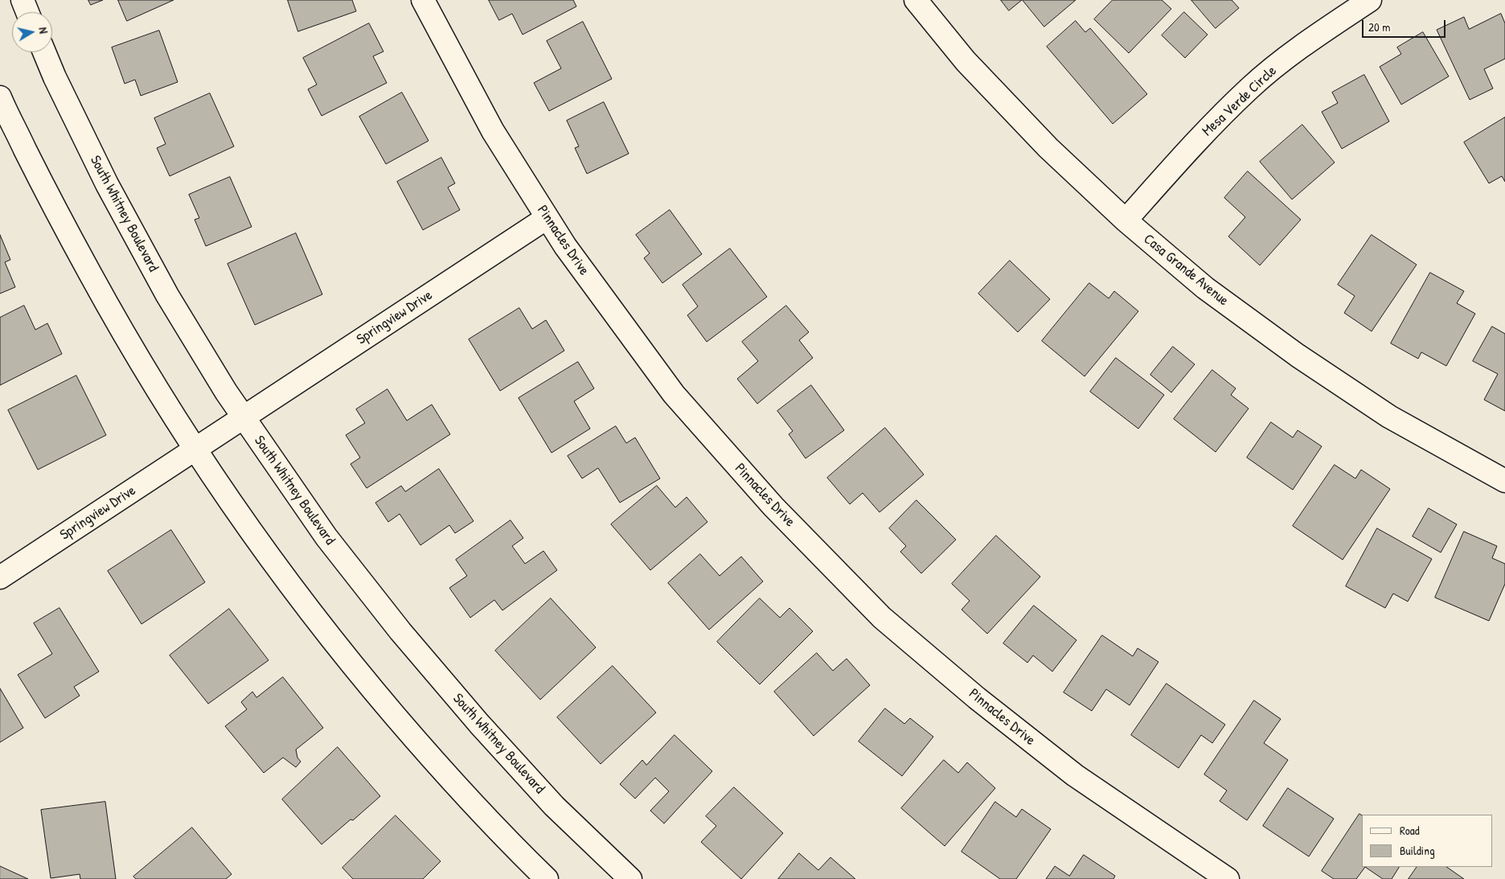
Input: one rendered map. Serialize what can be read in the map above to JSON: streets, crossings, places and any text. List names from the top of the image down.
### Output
{
  "streets": {
    "street": [
      "Mesa Verde Circle",
      "South Whitney Boulevard",
      "Pinnacles Drive",
      "Casa Grande Avenue",
      "Springview Drive"
    ]
  },
  "crossings": [
    ["Mesa Verde Circle", "Casa Grande Avenue"],
    ["South Whitney Boulevard", "Springview Drive"],
    ["Pinnacles Drive", "Springview Drive"]
  ],
  "legend": ["Road", "Building"],
  "scale_bar": "20 m",
  "north": "right"
}
